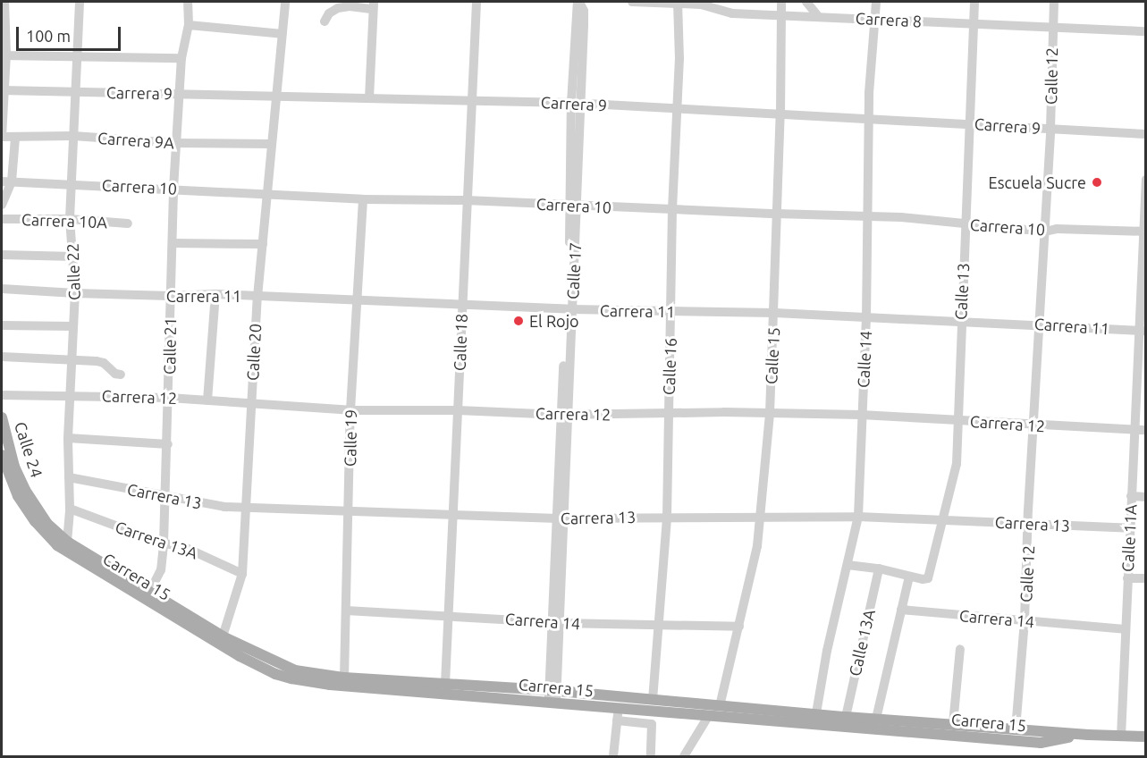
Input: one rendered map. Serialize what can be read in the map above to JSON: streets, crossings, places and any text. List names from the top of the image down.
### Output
{
  "streets": {
    "main road": ["Calle 24", "Carrera 15"],
    "street": [
      "Carrera 8",
      "Calle 12",
      "Carrera 9",
      "Carrera 9A",
      "Carrera 10",
      "Carrera 10A",
      "Calle 17",
      "Calle 22",
      "Calle 13",
      "Carrera 11",
      "Calle 18",
      "Calle 21",
      "Calle 20",
      "Calle 15",
      "Calle 14",
      "Calle 16",
      "Carrera 12",
      "Calle 19",
      "Carrera 13",
      "Calle 11A",
      "Carrera 13A",
      "Carrera 14",
      "Calle 13A"
    ]
  },
  "crossings": [
    ["Carrera 8", "Calle 12"],
    ["Carrera 8", "Calle 13"],
    ["Carrera 8", "Calle 15"],
    ["Carrera 8", "Calle 14"],
    ["Carrera 8", "Calle 16"],
    ["Calle 12", "Carrera 9"],
    ["Calle 12", "Carrera 10"],
    ["Calle 12", "Carrera 11"],
    ["Calle 12", "Carrera 12"],
    ["Calle 12", "Carrera 13"],
    ["Calle 12", "Carrera 15"],
    ["Calle 12", "Carrera 14"],
    ["Carrera 9", "Calle 17"],
    ["Carrera 9", "Calle 22"],
    ["Carrera 9", "Calle 13"],
    ["Carrera 9", "Calle 18"],
    ["Carrera 9", "Calle 21"],
    ["Carrera 9", "Calle 20"],
    ["Carrera 9", "Calle 15"],
    ["Carrera 9", "Calle 14"],
    ["Carrera 9", "Calle 16"],
    ["Carrera 9A", "Calle 22"],
    ["Carrera 9A", "Calle 21"],
    ["Carrera 9A", "Calle 20"],
    ["Carrera 10", "Calle 17"],
    ["Carrera 10", "Calle 22"],
    ["Carrera 10", "Calle 13"],
    ["Carrera 10", "Calle 18"],
    ["Carrera 10", "Calle 21"],
    ["Carrera 10", "Calle 20"],
    ["Carrera 10", "Calle 15"],
    ["Carrera 10", "Calle 14"],
    ["Carrera 10", "Calle 16"],
    ["Carrera 10", "Calle 19"],
    ["Carrera 10", "Calle 11A"],
    ["Carrera 10A", "Calle 22"],
    ["Calle 17", "Carrera 11"],
    ["Calle 17", "Carrera 12"],
    ["Calle 17", "Carrera 13"],
    ["Calle 17", "Carrera 15"],
    ["Calle 17", "Carrera 14"],
    ["Calle 22", "Carrera 11"],
    ["Calle 22", "Carrera 12"],
    ["Calle 22", "Calle 24"],
    ["Calle 22", "Carrera 13"],
    ["Calle 22", "Carrera 13A"],
    ["Calle 22", "Carrera 15"],
    ["Calle 13", "Carrera 11"],
    ["Calle 13", "Carrera 12"],
    ["Calle 13", "Carrera 13"],
    ["Carrera 11", "Calle 18"],
    ["Carrera 11", "Calle 21"],
    ["Carrera 11", "Calle 20"],
    ["Carrera 11", "Calle 15"],
    ["Carrera 11", "Calle 14"],
    ["Carrera 11", "Calle 16"],
    ["Carrera 11", "Calle 19"],
    ["Carrera 11", "Calle 11A"],
    ["Calle 18", "Carrera 12"],
    ["Calle 18", "Carrera 13"],
    ["Calle 18", "Carrera 15"],
    ["Calle 18", "Carrera 14"],
    ["Calle 21", "Carrera 12"],
    ["Calle 21", "Carrera 13"],
    ["Calle 21", "Carrera 13A"],
    ["Calle 21", "Carrera 15"],
    ["Calle 20", "Carrera 12"],
    ["Calle 20", "Carrera 13"],
    ["Calle 20", "Carrera 13A"],
    ["Calle 20", "Carrera 15"],
    ["Calle 15", "Carrera 12"],
    ["Calle 15", "Carrera 13"],
    ["Calle 15", "Carrera 15"],
    ["Calle 15", "Carrera 14"],
    ["Calle 14", "Carrera 12"],
    ["Calle 14", "Carrera 13"],
    ["Calle 14", "Carrera 15"],
    ["Calle 16", "Carrera 12"],
    ["Calle 16", "Carrera 13"],
    ["Calle 16", "Carrera 15"],
    ["Calle 16", "Carrera 14"],
    ["Carrera 12", "Calle 19"],
    ["Carrera 12", "Calle 11A"],
    ["Calle 19", "Carrera 13"],
    ["Calle 19", "Carrera 15"],
    ["Calle 19", "Carrera 14"],
    ["Calle 24", "Carrera 15"],
    ["Carrera 13", "Calle 11A"],
    ["Calle 11A", "Carrera 15"],
    ["Calle 11A", "Carrera 14"],
    ["Carrera 15", "Calle 13A"]
  ],
  "places": ["Escuela Sucre", "El Rojo"],
  "scale_bar": "100 m"
}
